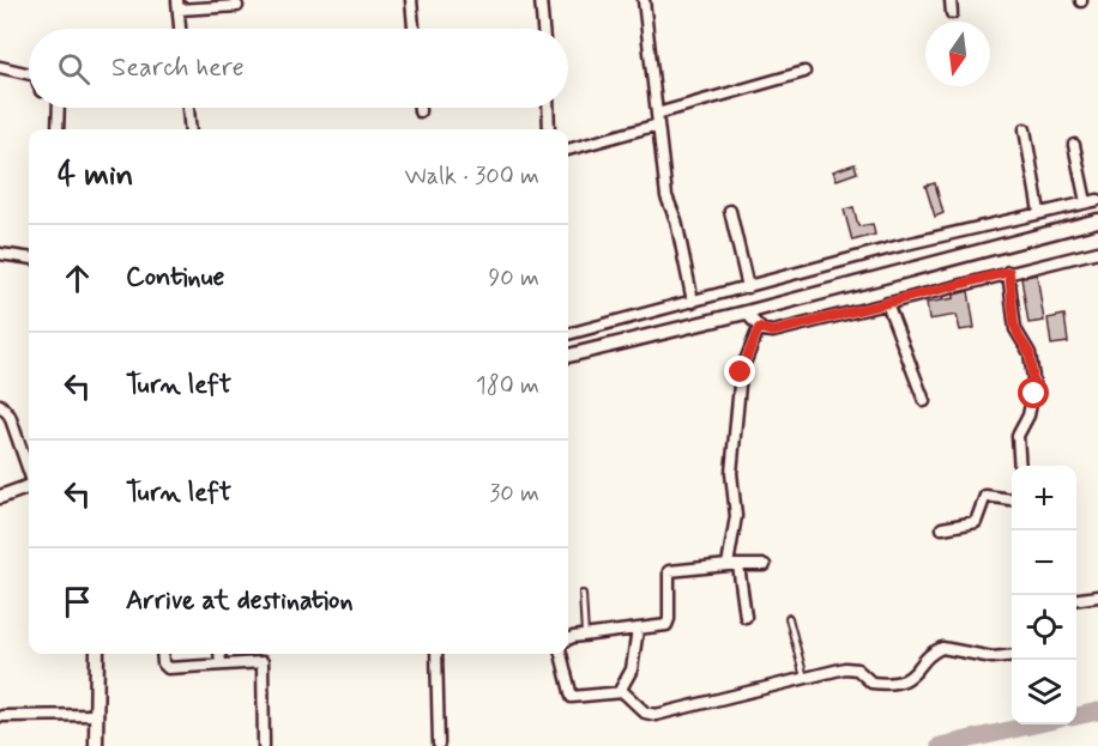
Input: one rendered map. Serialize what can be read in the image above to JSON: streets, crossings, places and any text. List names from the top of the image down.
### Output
{
  "north": "bottom",
  "page": {
    "search": "Search here",
    "heading": ["4 min", "Walk · 300 m"],
    "list": [
      ["Continue", "90 m"],
      ["Turn left", "180 m"],
      ["Turn left", "30 m"],
      "Arrive at destination"
    ],
    "map_buttons": ["+", "−"]
  }
}
